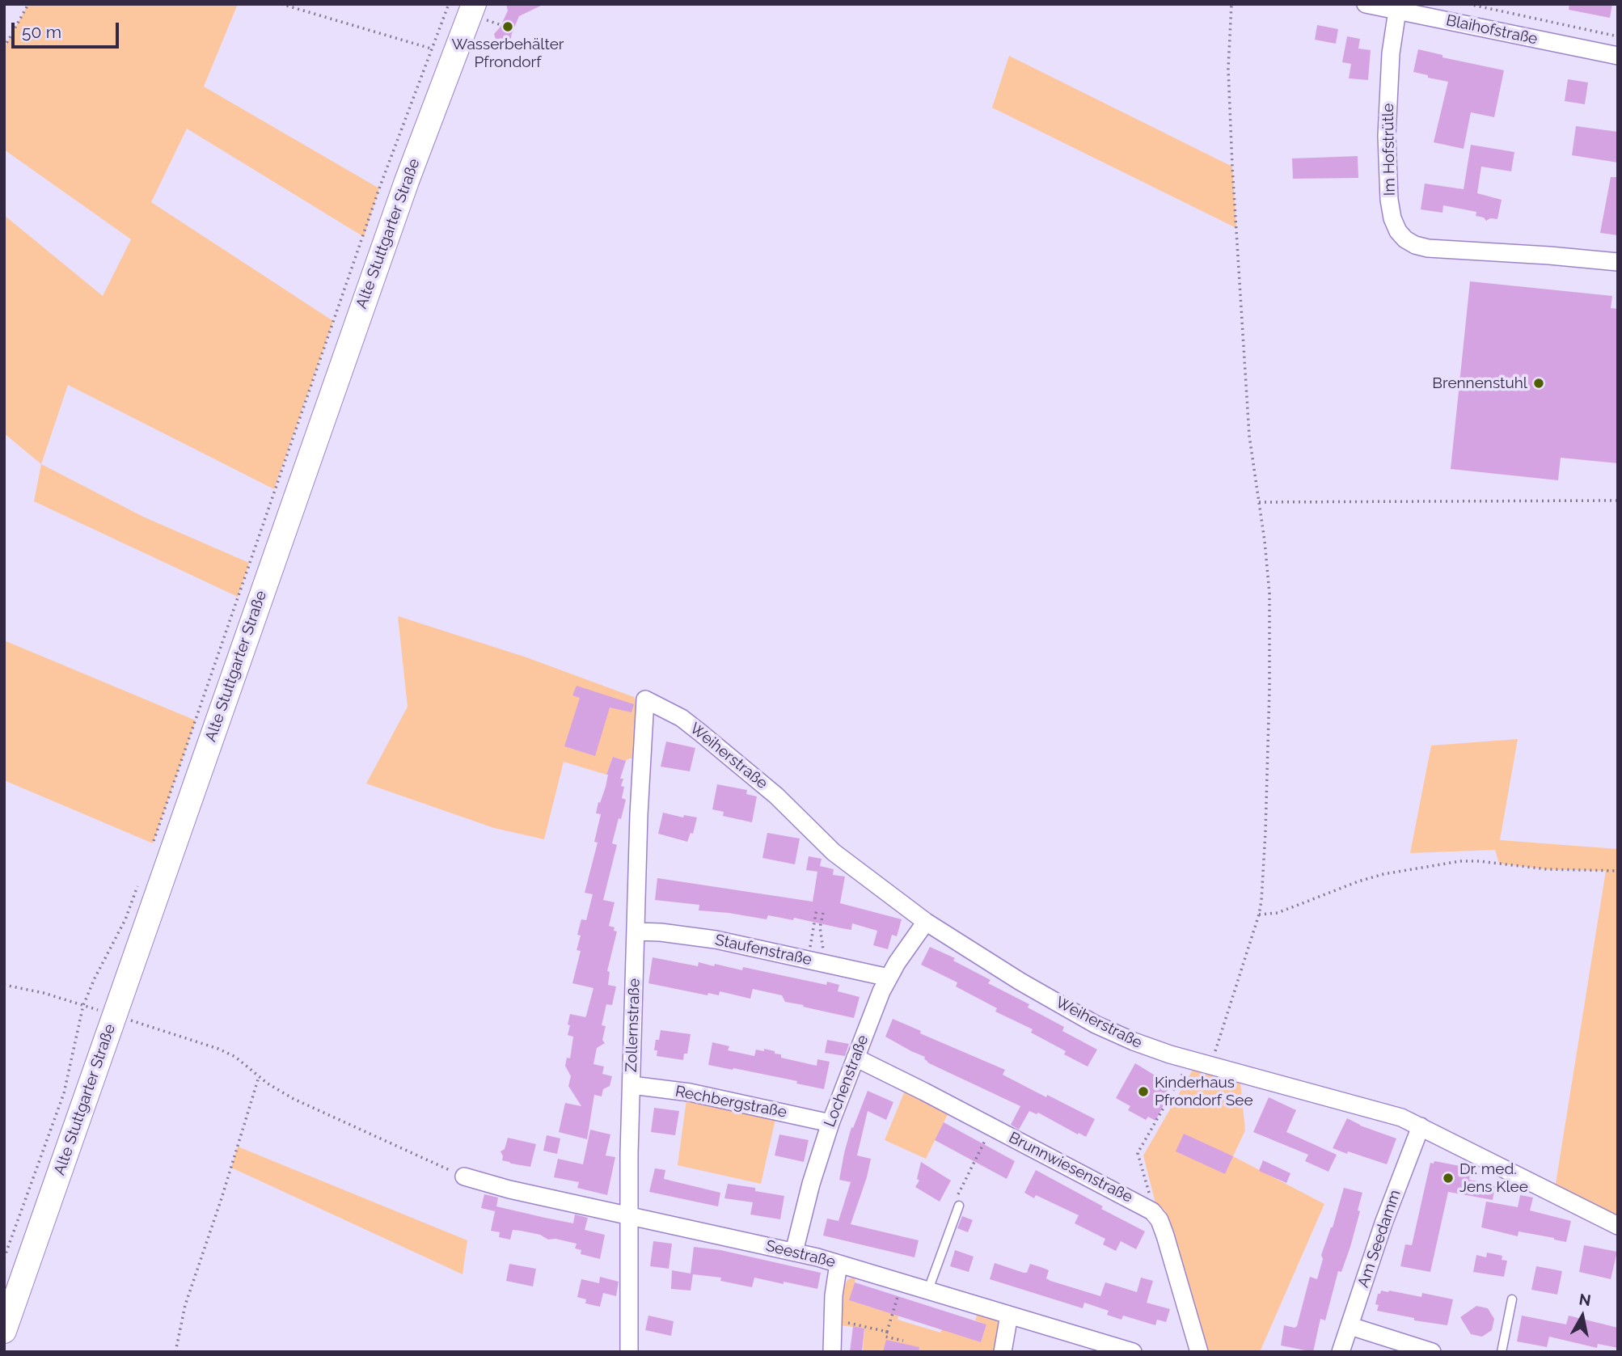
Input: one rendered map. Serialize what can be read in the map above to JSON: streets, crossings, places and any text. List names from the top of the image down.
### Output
{
  "streets": {
    "street": [
      "Blaihofstraße",
      "Im Hofstrütle",
      "Alte Stuttgarter Straße",
      "Weiherstraße",
      "Staufenstraße",
      "Zollernstraße",
      "Lochenstraße",
      "Rechbergstraße",
      "Brunnwiesenstraße",
      "Am Seedamm",
      "Seestraße"
    ]
  },
  "crossings": [
    ["Blaihofstraße", "Im Hofstrütle"],
    ["Weiherstraße", "Zollernstraße"],
    ["Weiherstraße", "Lochenstraße"],
    ["Weiherstraße", "Am Seedamm"],
    ["Staufenstraße", "Zollernstraße"],
    ["Staufenstraße", "Lochenstraße"],
    ["Zollernstraße", "Rechbergstraße"],
    ["Zollernstraße", "Seestraße"],
    ["Lochenstraße", "Rechbergstraße"],
    ["Lochenstraße", "Brunnwiesenstraße"],
    ["Lochenstraße", "Seestraße"]
  ],
  "places": [
    "Wasserbehälter Pfrondorf",
    "Brennenstuhl",
    "Kinderhaus Pfrondorf See",
    "Dr. med. Jens Klee"
  ],
  "scale_bar": "50 m",
  "north": "top"
}
